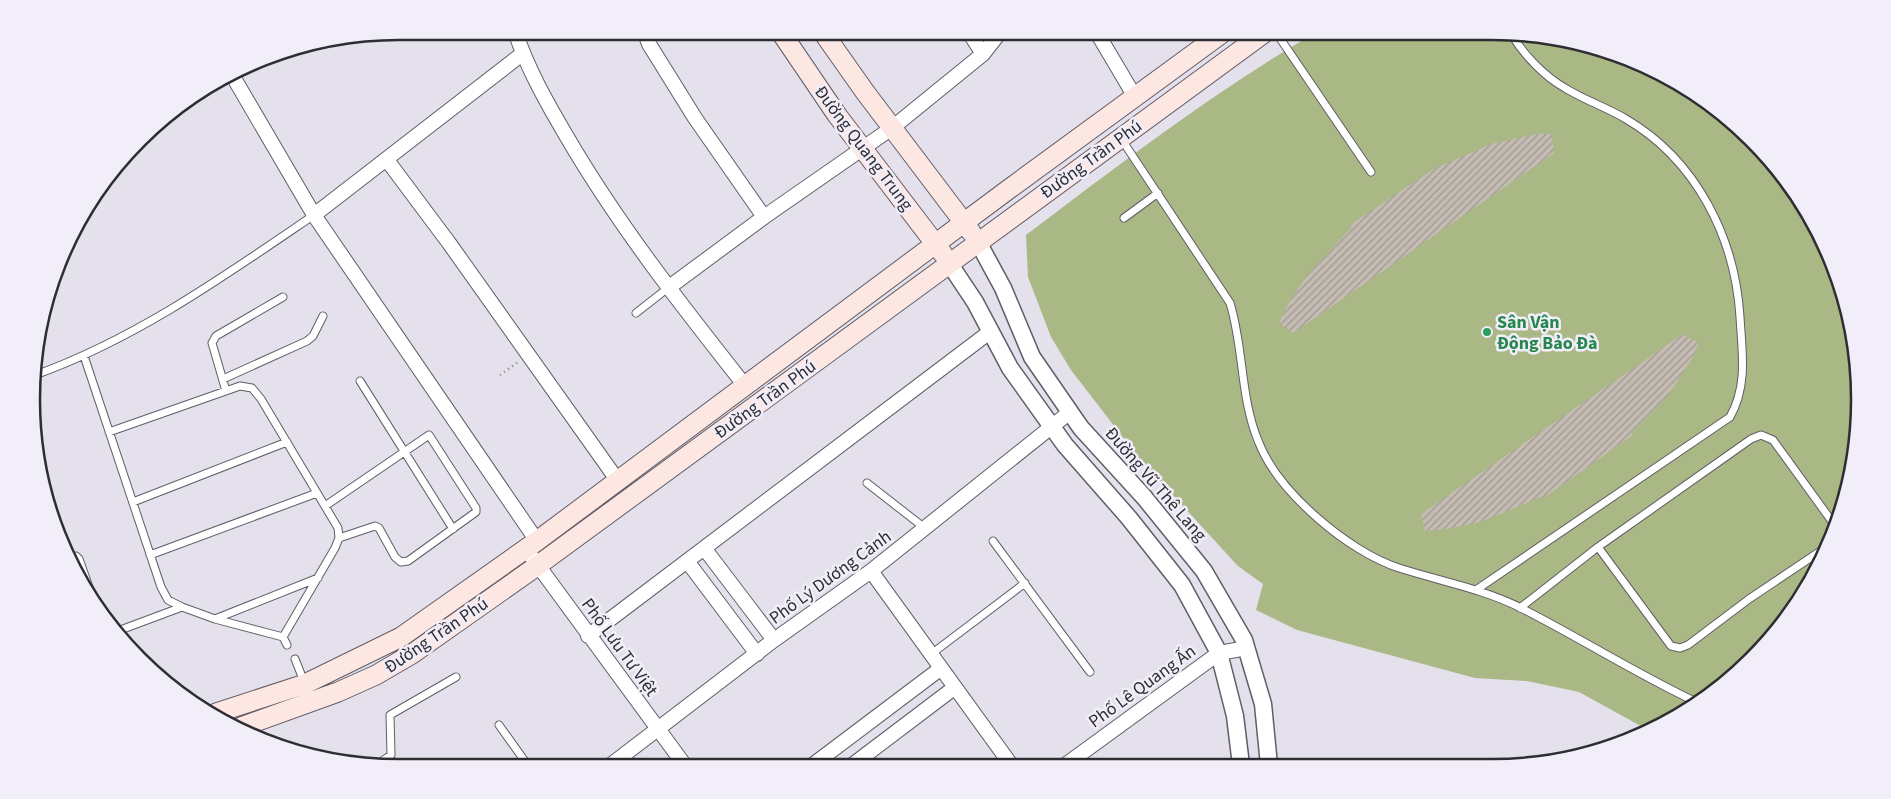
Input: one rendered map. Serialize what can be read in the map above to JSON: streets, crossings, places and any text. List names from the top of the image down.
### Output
{
  "streets": {
    "main road": ["Đường Quang Trung", "Đường Trần Phú"],
    "street": [
      "Đường Vũ Thê Lang",
      "Phố Lý Dương Cảnh",
      "Phố Lưu Tư Việt",
      "Phố Lê Quang Ấn"
    ]
  },
  "crossings": [
    ["Đường Quang Trung", "Đường Trần Phú"],
    ["Đường Quang Trung", "Đường Vũ Thê Lang"],
    ["Đường Trần Phú", "Đường Vũ Thê Lang"],
    ["Đường Trần Phú", "Phố Lưu Tư Việt"],
    ["Đường Vũ Thê Lang", "Phố Lý Dương Cảnh"],
    ["Đường Vũ Thê Lang", "Phố Lê Quang Ấn"],
    ["Phố Lý Dương Cảnh", "Phố Lưu Tư Việt"]
  ],
  "places": ["Sân Vận Động Bảo Đà"]
}
